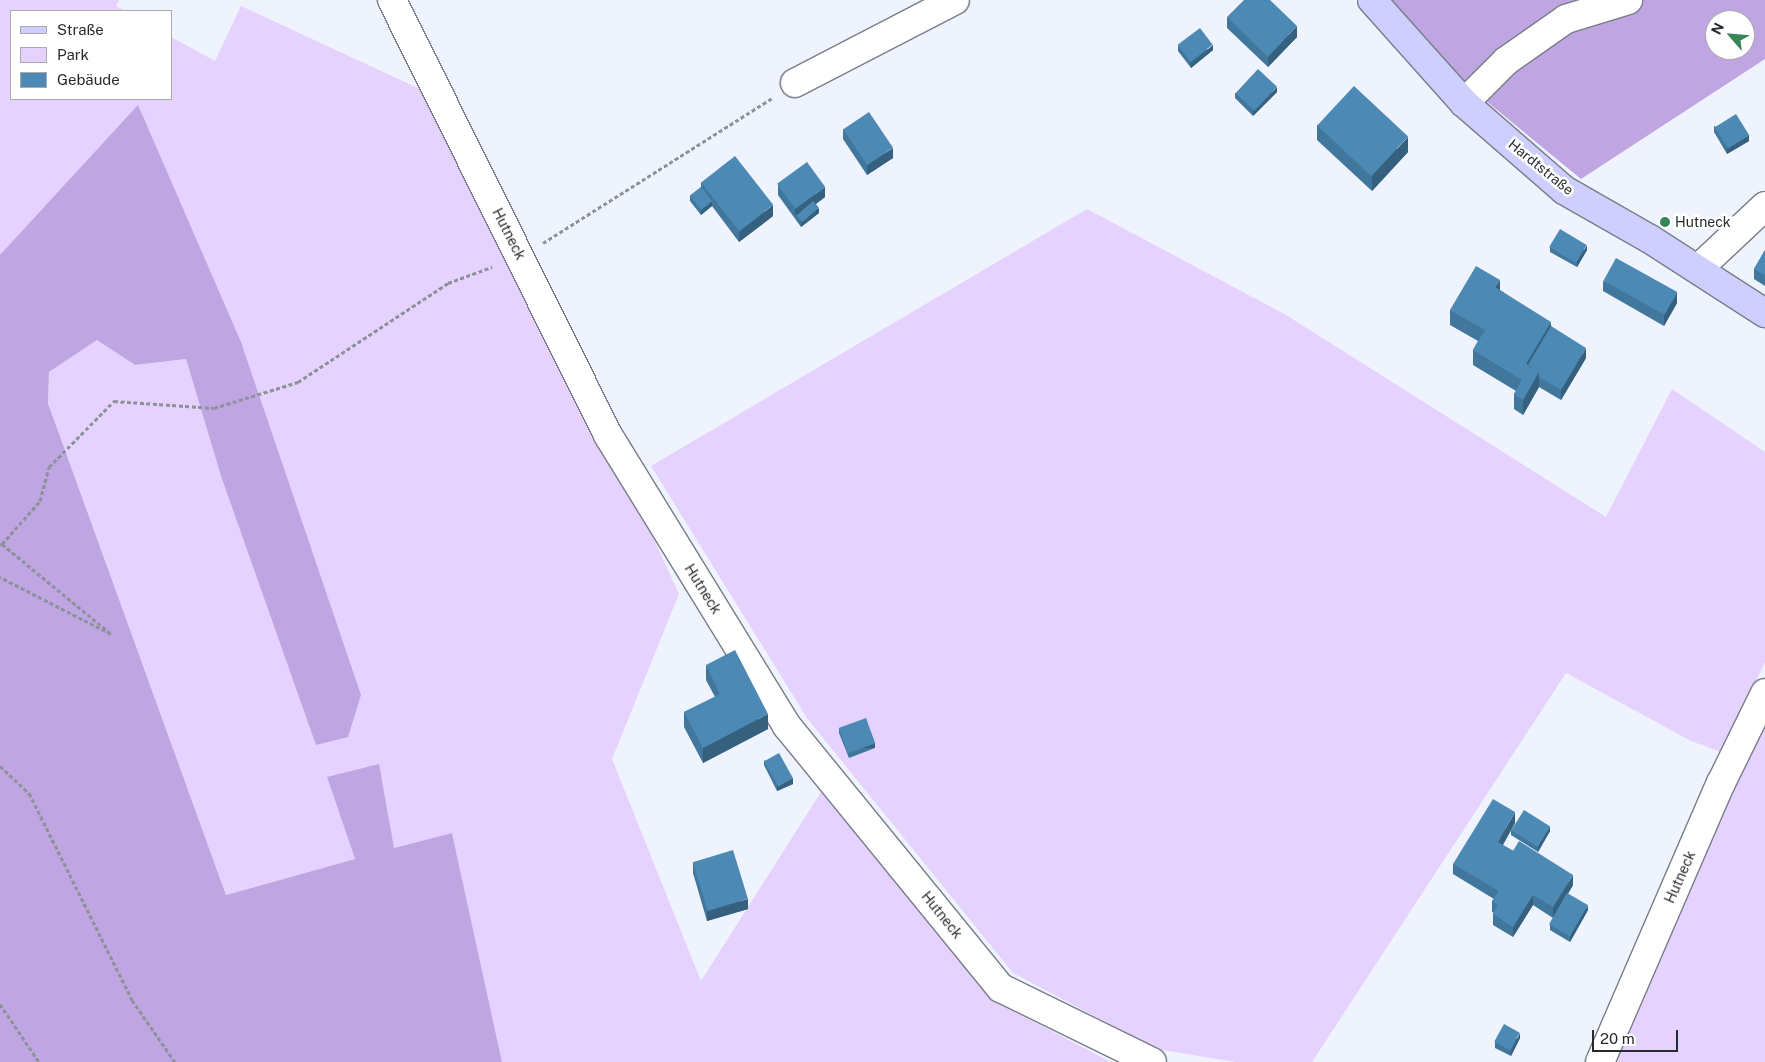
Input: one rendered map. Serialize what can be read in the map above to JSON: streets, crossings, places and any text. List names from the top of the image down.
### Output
{
  "streets": {
    "main road": ["Hardtstraße"],
    "street": ["Hutneck"]
  },
  "places": ["Hutneck"],
  "legend": ["Straße", "Park", "Gebäude"],
  "scale_bar": "20 m",
  "north": "top left"
}
